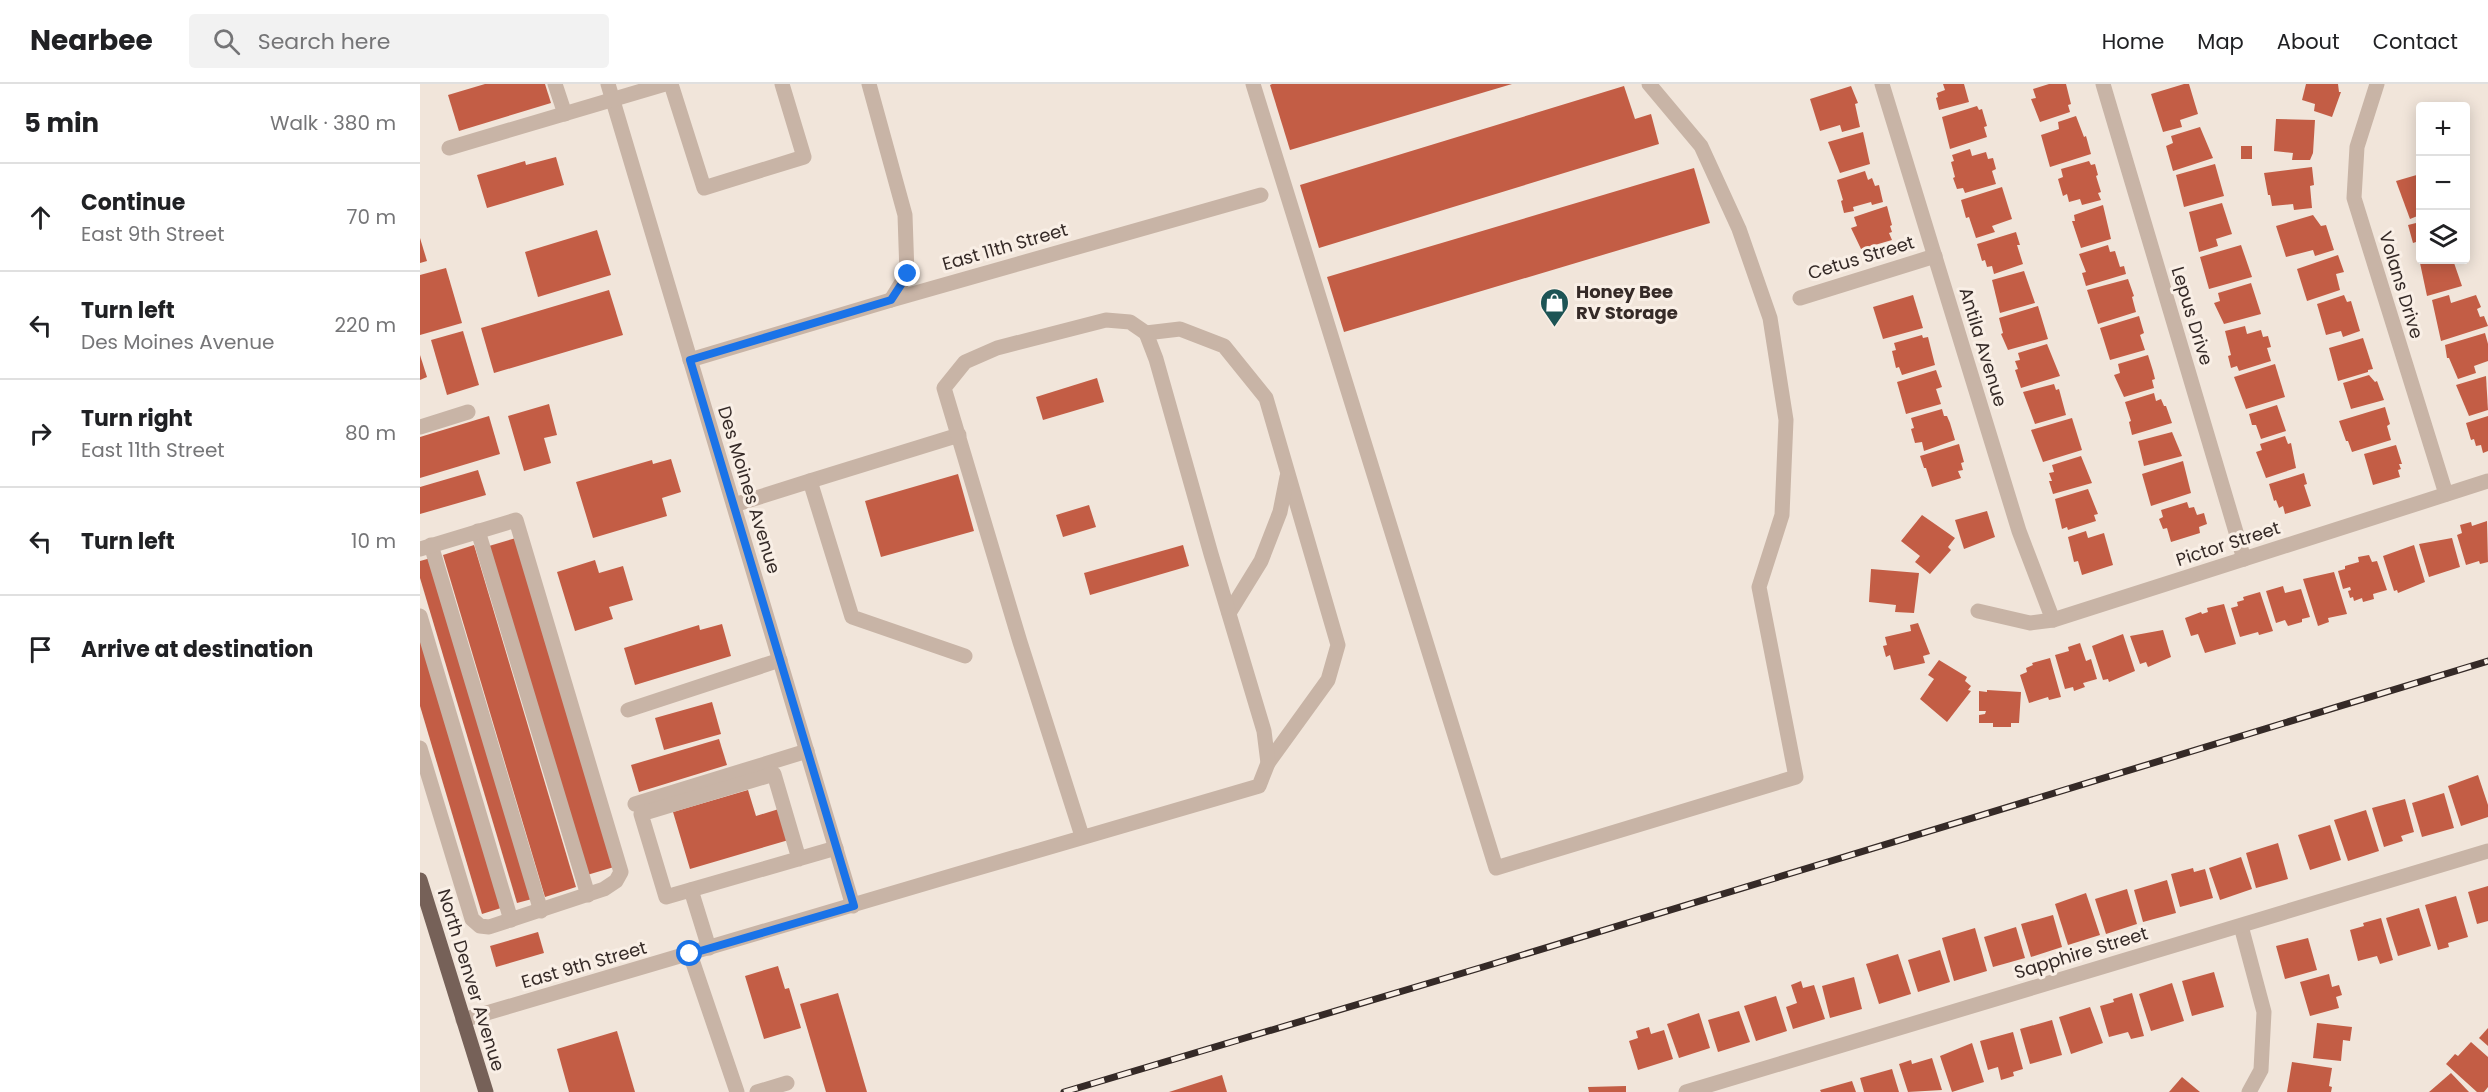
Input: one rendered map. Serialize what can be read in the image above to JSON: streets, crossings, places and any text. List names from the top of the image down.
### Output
{
  "streets": {
    "main road": ["North Denver Avenue"],
    "street": [
      "East 11th Street",
      "Cetus Street",
      "Volans Drive",
      "Lepus Drive",
      "Antila Avenue",
      "Des Moines Avenue",
      "Pictor Street",
      "Sapphire Street",
      "East 9th Street"
    ]
  },
  "crossings": [
    ["East 11th Street", "Des Moines Avenue"],
    ["Cetus Street", "Antila Avenue"],
    ["Volans Drive", "Pictor Street"],
    ["Lepus Drive", "Pictor Street"],
    ["Antila Avenue", "Pictor Street"],
    ["Des Moines Avenue", "East 9th Street"],
    ["East 9th Street", "North Denver Avenue"]
  ],
  "places": {
    "shop": ["Honey Bee RV Storage"]
  },
  "page": {
    "header": "Nearbee",
    "search": "Search here",
    "nav": [
      "Home",
      "Map",
      "About",
      "Contact"
    ],
    "heading": ["5 min", "Walk · 380 m"],
    "map_buttons": ["+", "−"],
    "list": [
      ["Continue", "East 9th Street", "70 m"],
      ["Turn left", "Des Moines Avenue", "220 m"],
      ["Turn right", "East 11th Street", "80 m"],
      ["Turn left", "10 m"],
      "Arrive at destination"
    ]
  }
}
